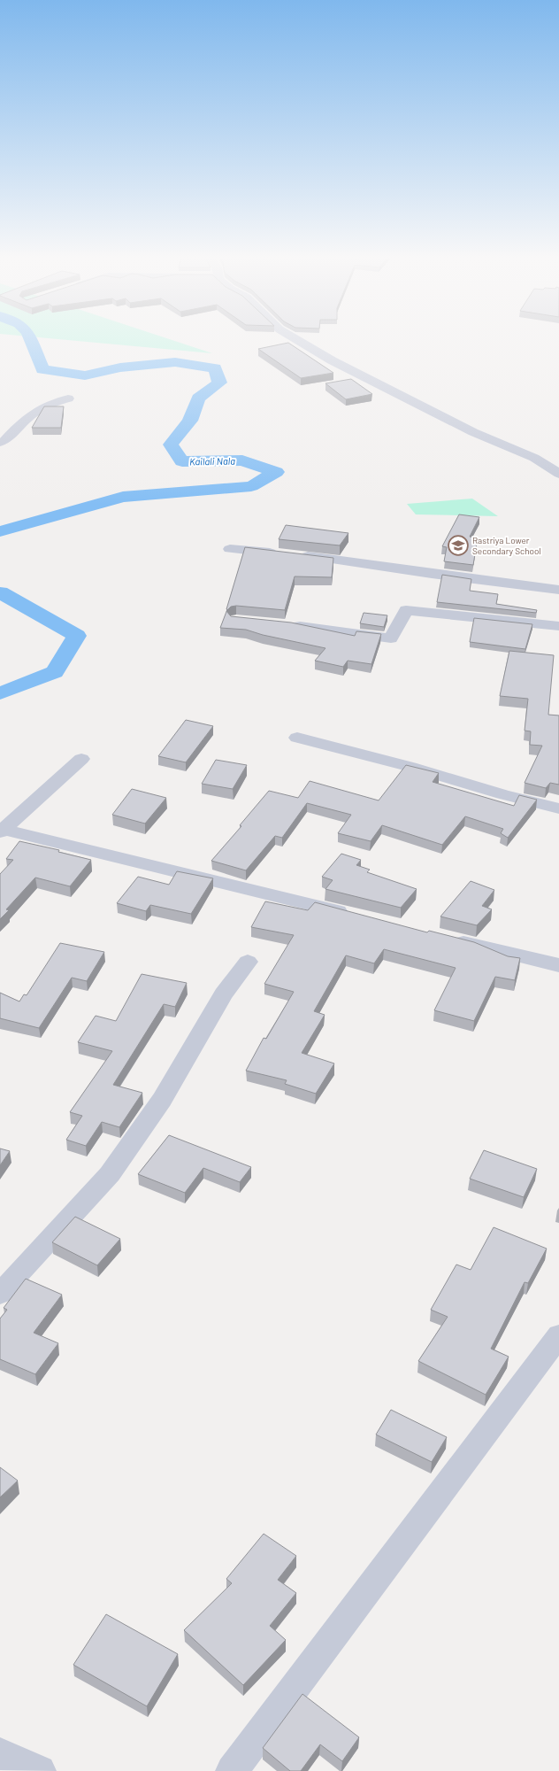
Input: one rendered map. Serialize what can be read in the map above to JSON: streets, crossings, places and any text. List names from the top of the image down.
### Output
{
  "water": ["Kailali Nala"],
  "places": {
    "school or university": ["Rastriya Lower Secondary School"]
  }
}
